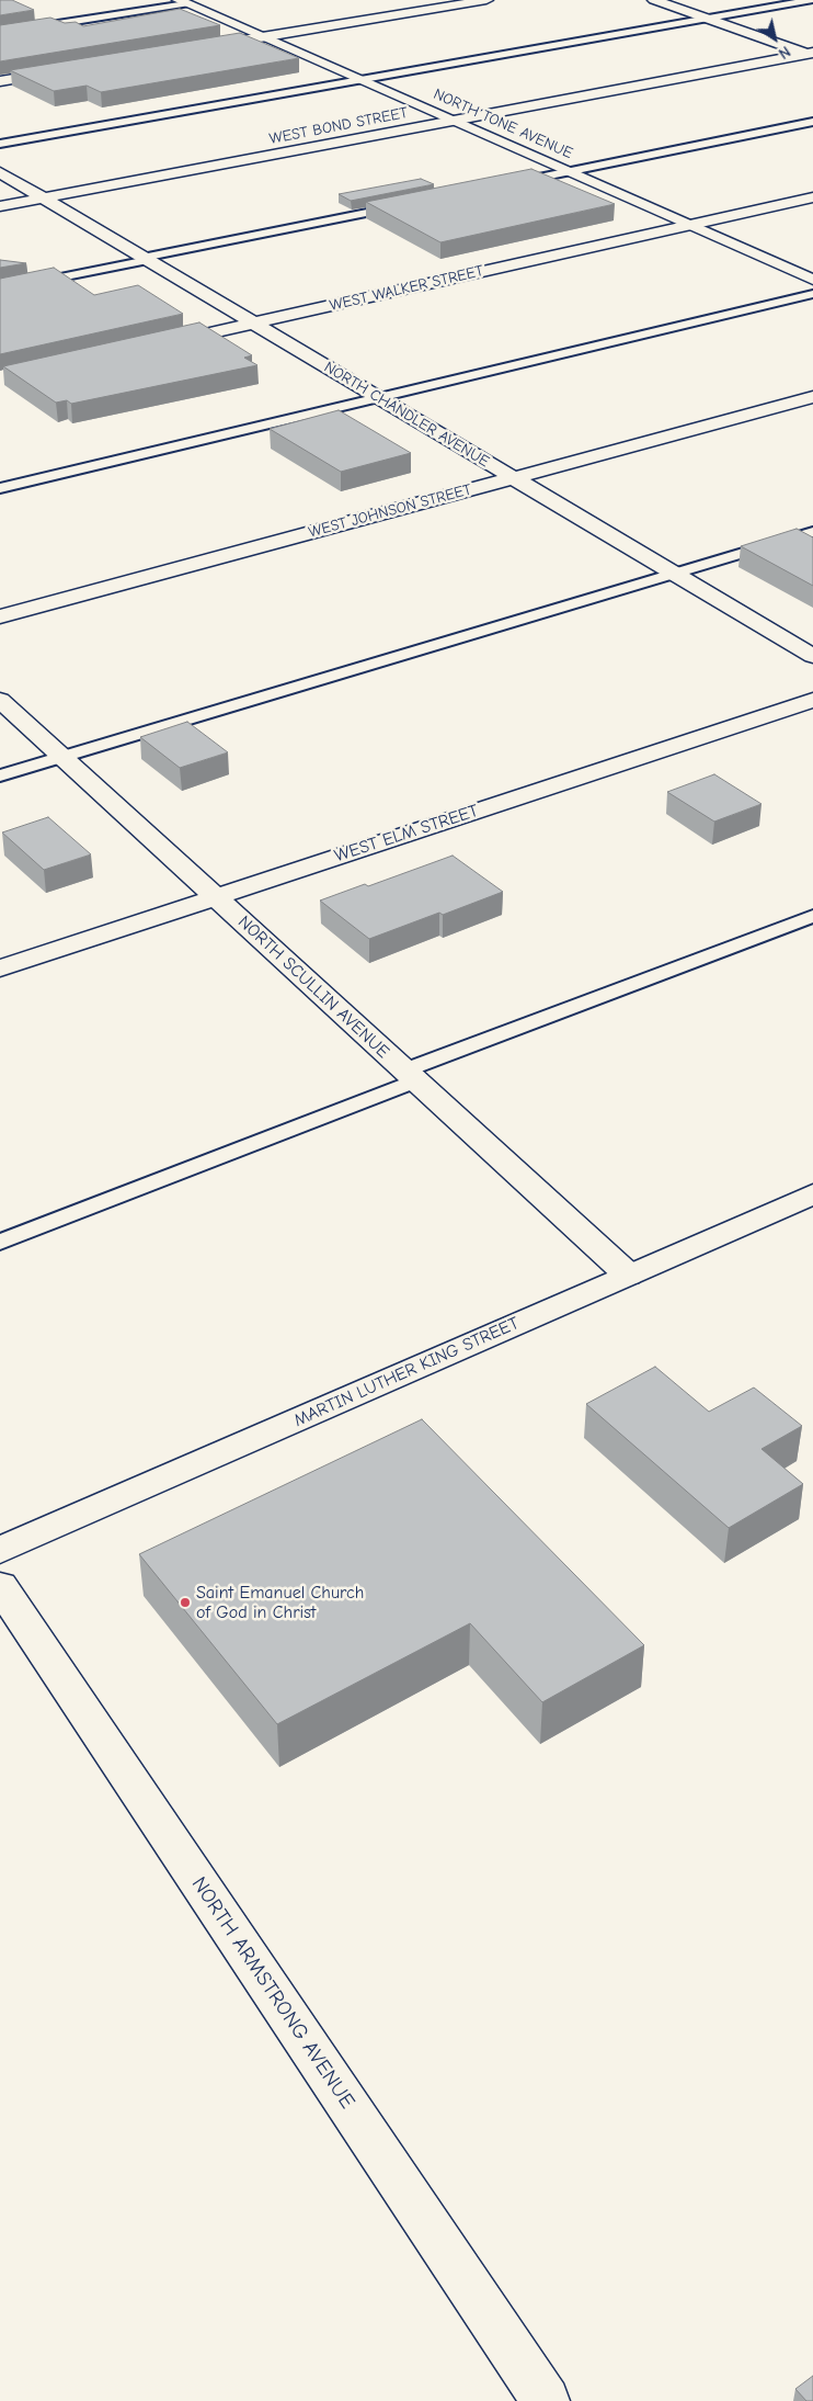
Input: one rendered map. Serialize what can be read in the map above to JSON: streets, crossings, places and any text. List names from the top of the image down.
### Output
{
  "streets": {
    "street": [
      "NORTH TONE AVENUE",
      "WEST BOND STREET",
      "WEST WALKER STREET",
      "NORTH CHANDLER AVENUE",
      "WEST JOHNSON STREET",
      "WEST ELM STREET",
      "NORTH SCULLIN AVENUE",
      "MARTIN LUTHER KING STREET",
      "NORTH ARMSTRONG AVENUE"
    ]
  },
  "crossings": [
    ["NORTH TONE AVENUE", "WEST BOND STREET"],
    ["NORTH TONE AVENUE", "WEST WALKER STREET"],
    ["WEST BOND STREET", "NORTH CHANDLER AVENUE"],
    ["WEST WALKER STREET", "NORTH CHANDLER AVENUE"],
    ["NORTH CHANDLER AVENUE", "WEST JOHNSON STREET"],
    ["WEST ELM STREET", "NORTH SCULLIN AVENUE"],
    ["NORTH SCULLIN AVENUE", "MARTIN LUTHER KING STREET"]
  ],
  "places": ["Saint Emanuel Church of God in Christ"],
  "north": "bottom right"
}
